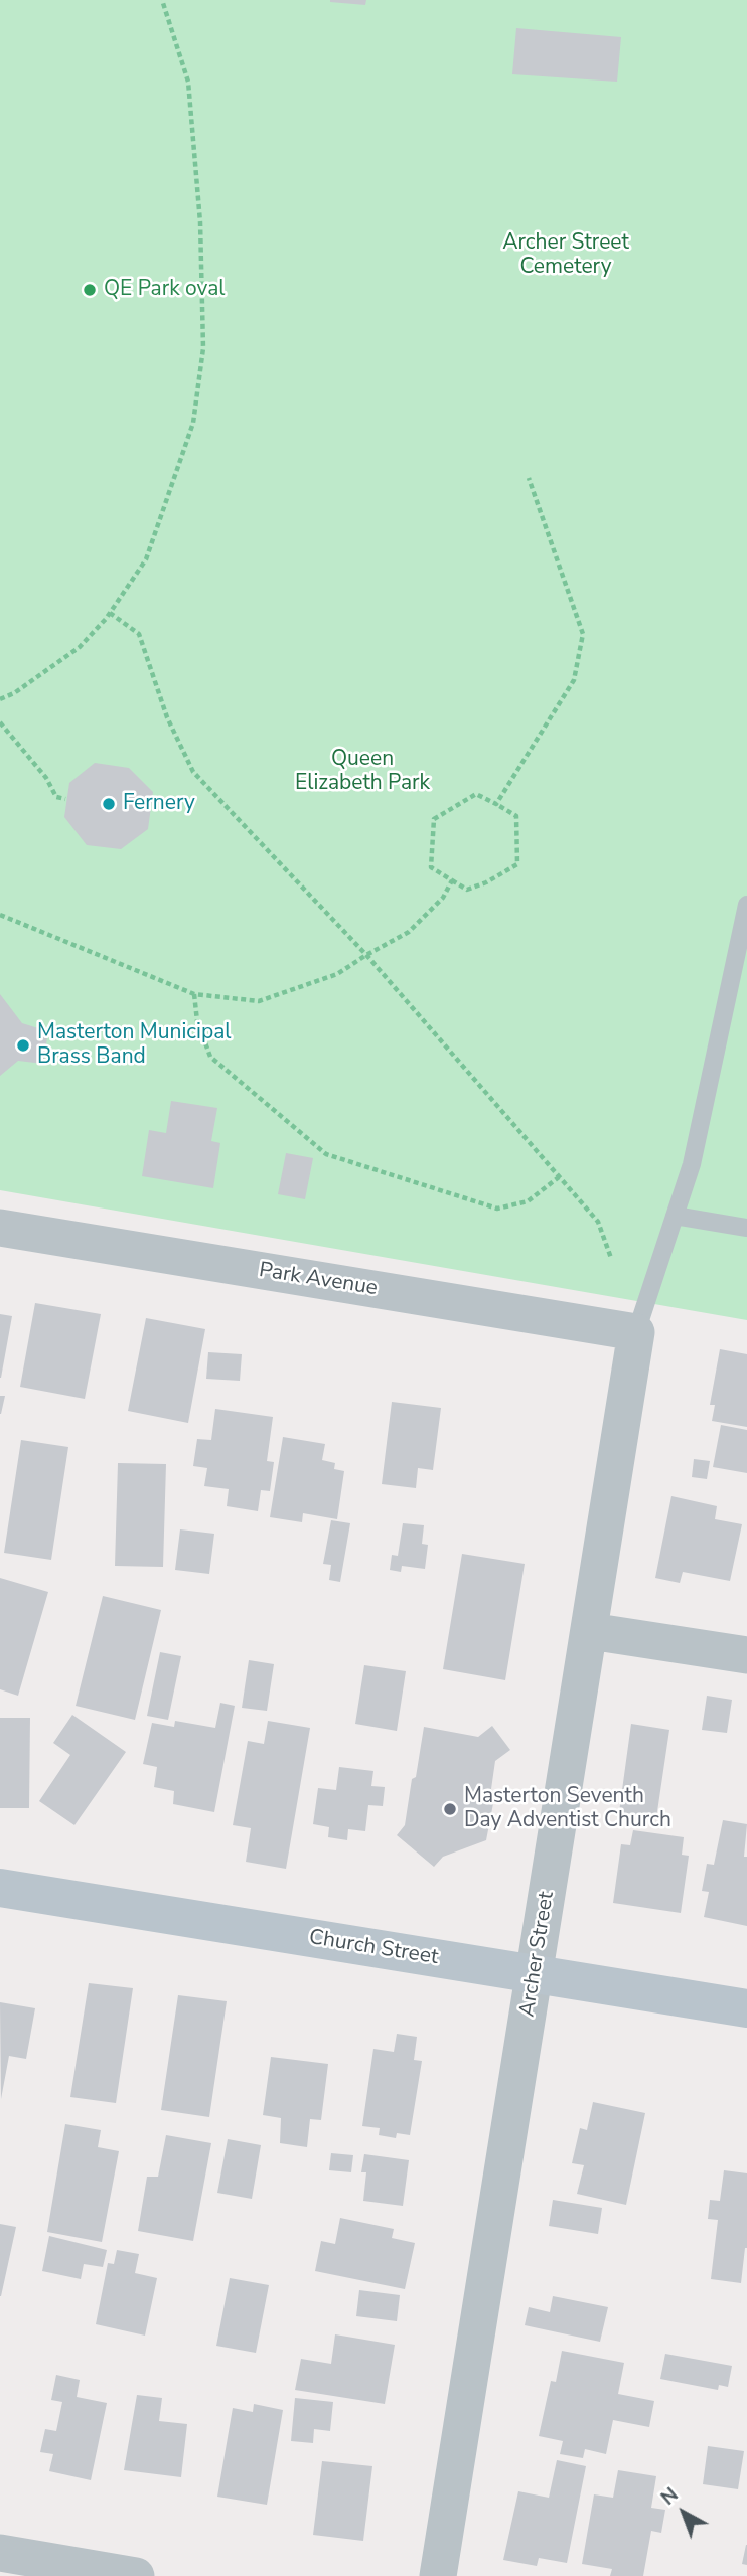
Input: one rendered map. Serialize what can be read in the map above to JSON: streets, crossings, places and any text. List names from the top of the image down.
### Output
{
  "streets": {
    "street": ["Park Avenue", "Church Street", "Archer Street"]
  },
  "crossings": [
    ["Park Avenue", "Archer Street"],
    ["Church Street", "Archer Street"]
  ],
  "parks": ["Archer Street Cemetery", "Queen Elizabeth Park"],
  "places": [
    "QE Park oval",
    "Fernery",
    "Masterton Municipal Brass Band",
    "Masterton Seventh Day Adventist Church"
  ],
  "north": "top left"
}
